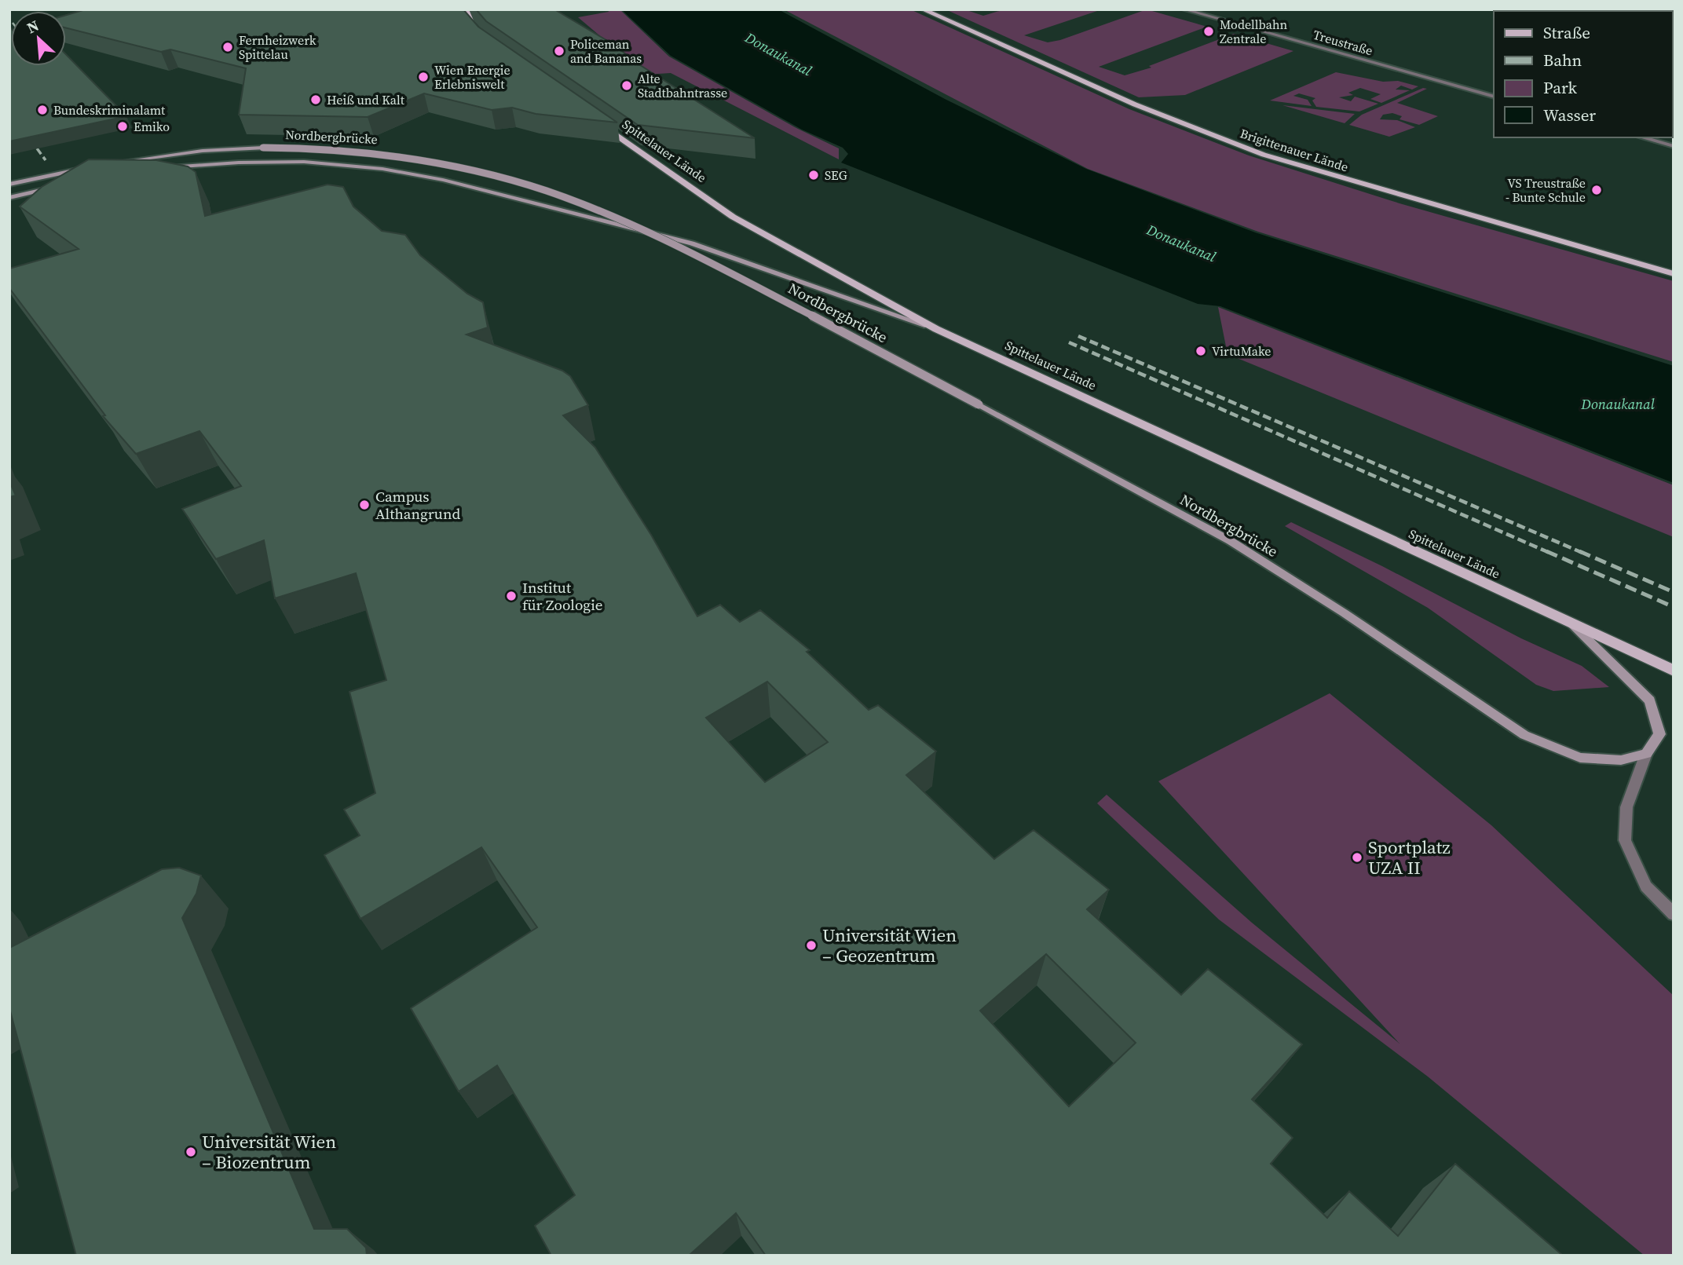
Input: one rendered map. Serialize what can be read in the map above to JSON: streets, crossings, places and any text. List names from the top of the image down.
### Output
{
  "streets": {
    "main road": ["Nordbergbrücke", "Brigittenauer Lände", "Spittelauer Lände"],
    "street": ["Treustraße"]
  },
  "crossings": [
    ["Nordbergbrücke", "Spittelauer Lände"]
  ],
  "water": ["Donaukanal"],
  "places": [
    "Modellbahn Zentrale",
    "Fernheizwerk Spittelau",
    "Policeman and Bananas",
    "Wien Energie Erlebniswelt",
    "Alte Stadtbahntrasse",
    "Heiß und Kalt",
    "Bundeskriminalamt",
    "Emiko",
    "SEG",
    "VS Treustraße - Bunte Schule",
    "VirtuMake",
    "Campus Althangrund",
    "Institut für Zoologie",
    "Sportplatz UZA II",
    "Universität Wien – Geozentrum",
    "Universität Wien – Biozentrum"
  ],
  "legend": [
    "Straße",
    "Bahn",
    "Park",
    "Wasser"
  ],
  "north": "top left"
}
